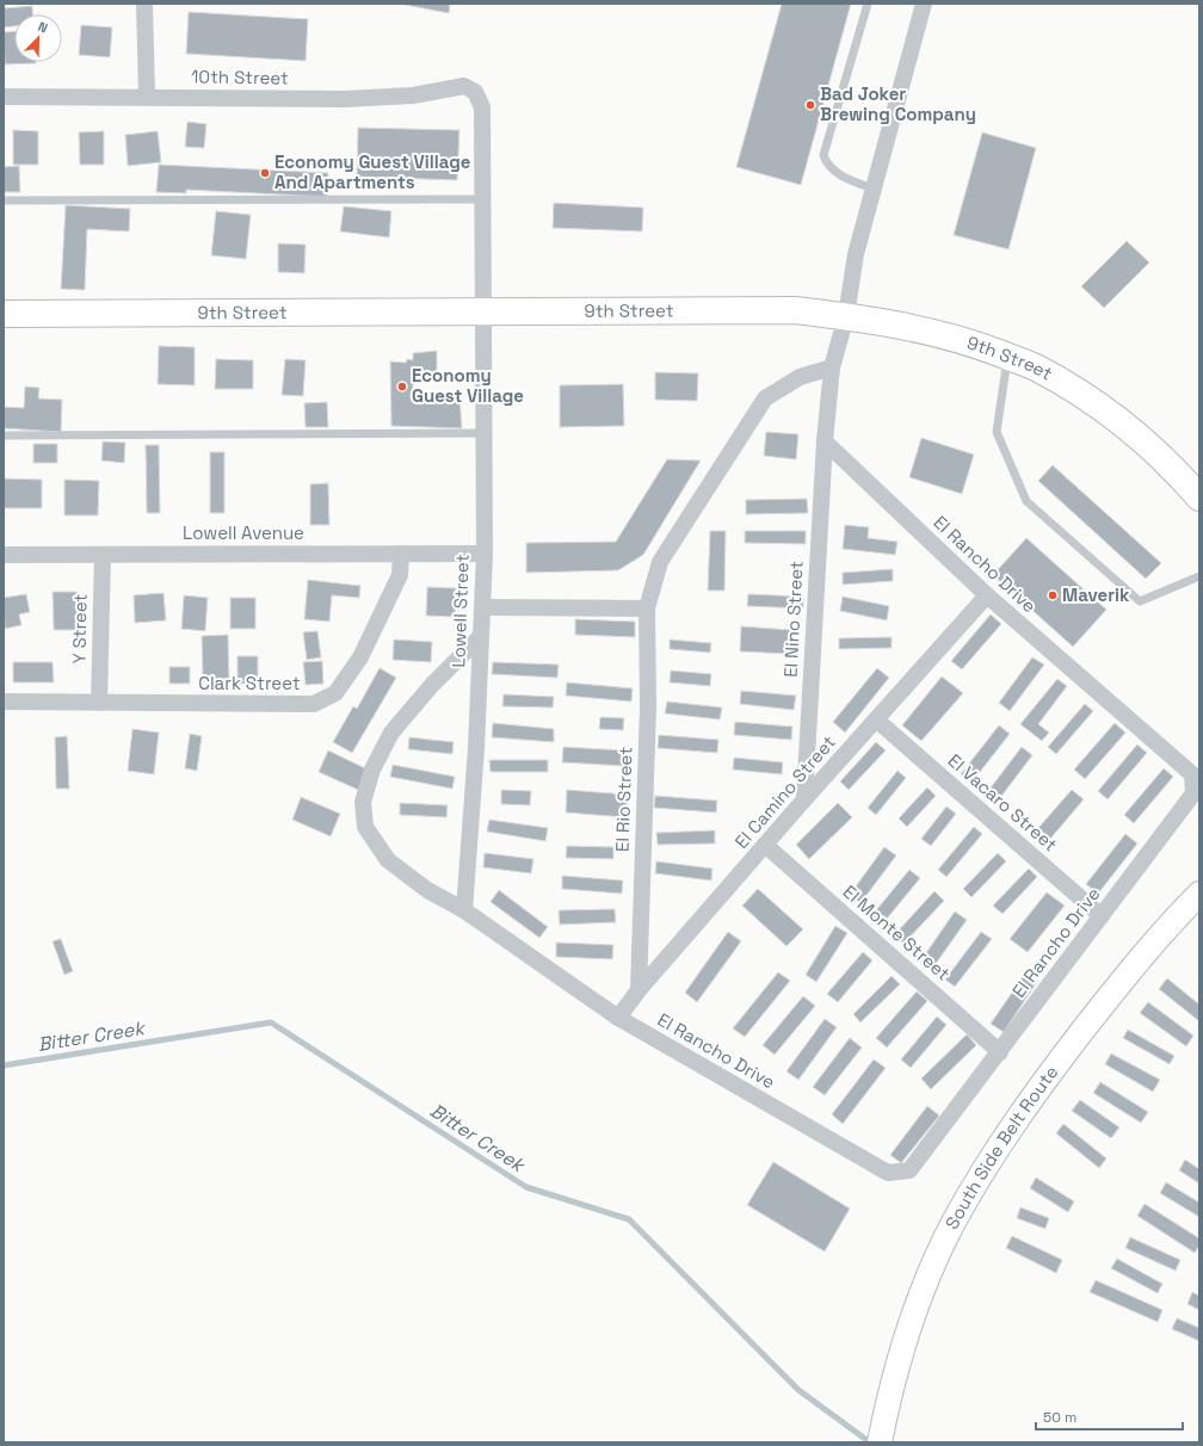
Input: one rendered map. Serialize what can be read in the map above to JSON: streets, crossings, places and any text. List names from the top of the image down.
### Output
{
  "streets": {
    "main road": ["9th Street", "South Side Belt Route"],
    "street": [
      "10th Street",
      "Lowell Avenue",
      "El Rancho Drive",
      "Lowell Street",
      "El Nino Street",
      "Y Street",
      "Clark Street",
      "El Camino Street",
      "El Rio Street",
      "El Vacaro Street",
      "El Monte Street"
    ]
  },
  "crossings": [
    ["10th Street", "Lowell Street"],
    ["9th Street", "Lowell Street"],
    ["Lowell Avenue", "Lowell Street"],
    ["Lowell Avenue", "Y Street"],
    ["Lowell Avenue", "Clark Street"],
    ["El Rancho Drive", "Lowell Street"],
    ["El Rancho Drive", "El Nino Street"],
    ["El Rancho Drive", "El Camino Street"],
    ["El Rancho Drive", "El Vacaro Street"],
    ["El Rancho Drive", "El Monte Street"],
    ["El Nino Street", "El Camino Street"],
    ["Y Street", "Clark Street"],
    ["El Camino Street", "El Rio Street"],
    ["El Camino Street", "El Vacaro Street"],
    ["El Camino Street", "El Monte Street"]
  ],
  "water": ["Bitter Creek"],
  "places": [
    "Bad Joker Brewing Company",
    "Economy Guest Village And Apartments",
    "Economy Guest Village",
    "Maverik"
  ],
  "scale_bar": "50 m",
  "north": "top right"
}
